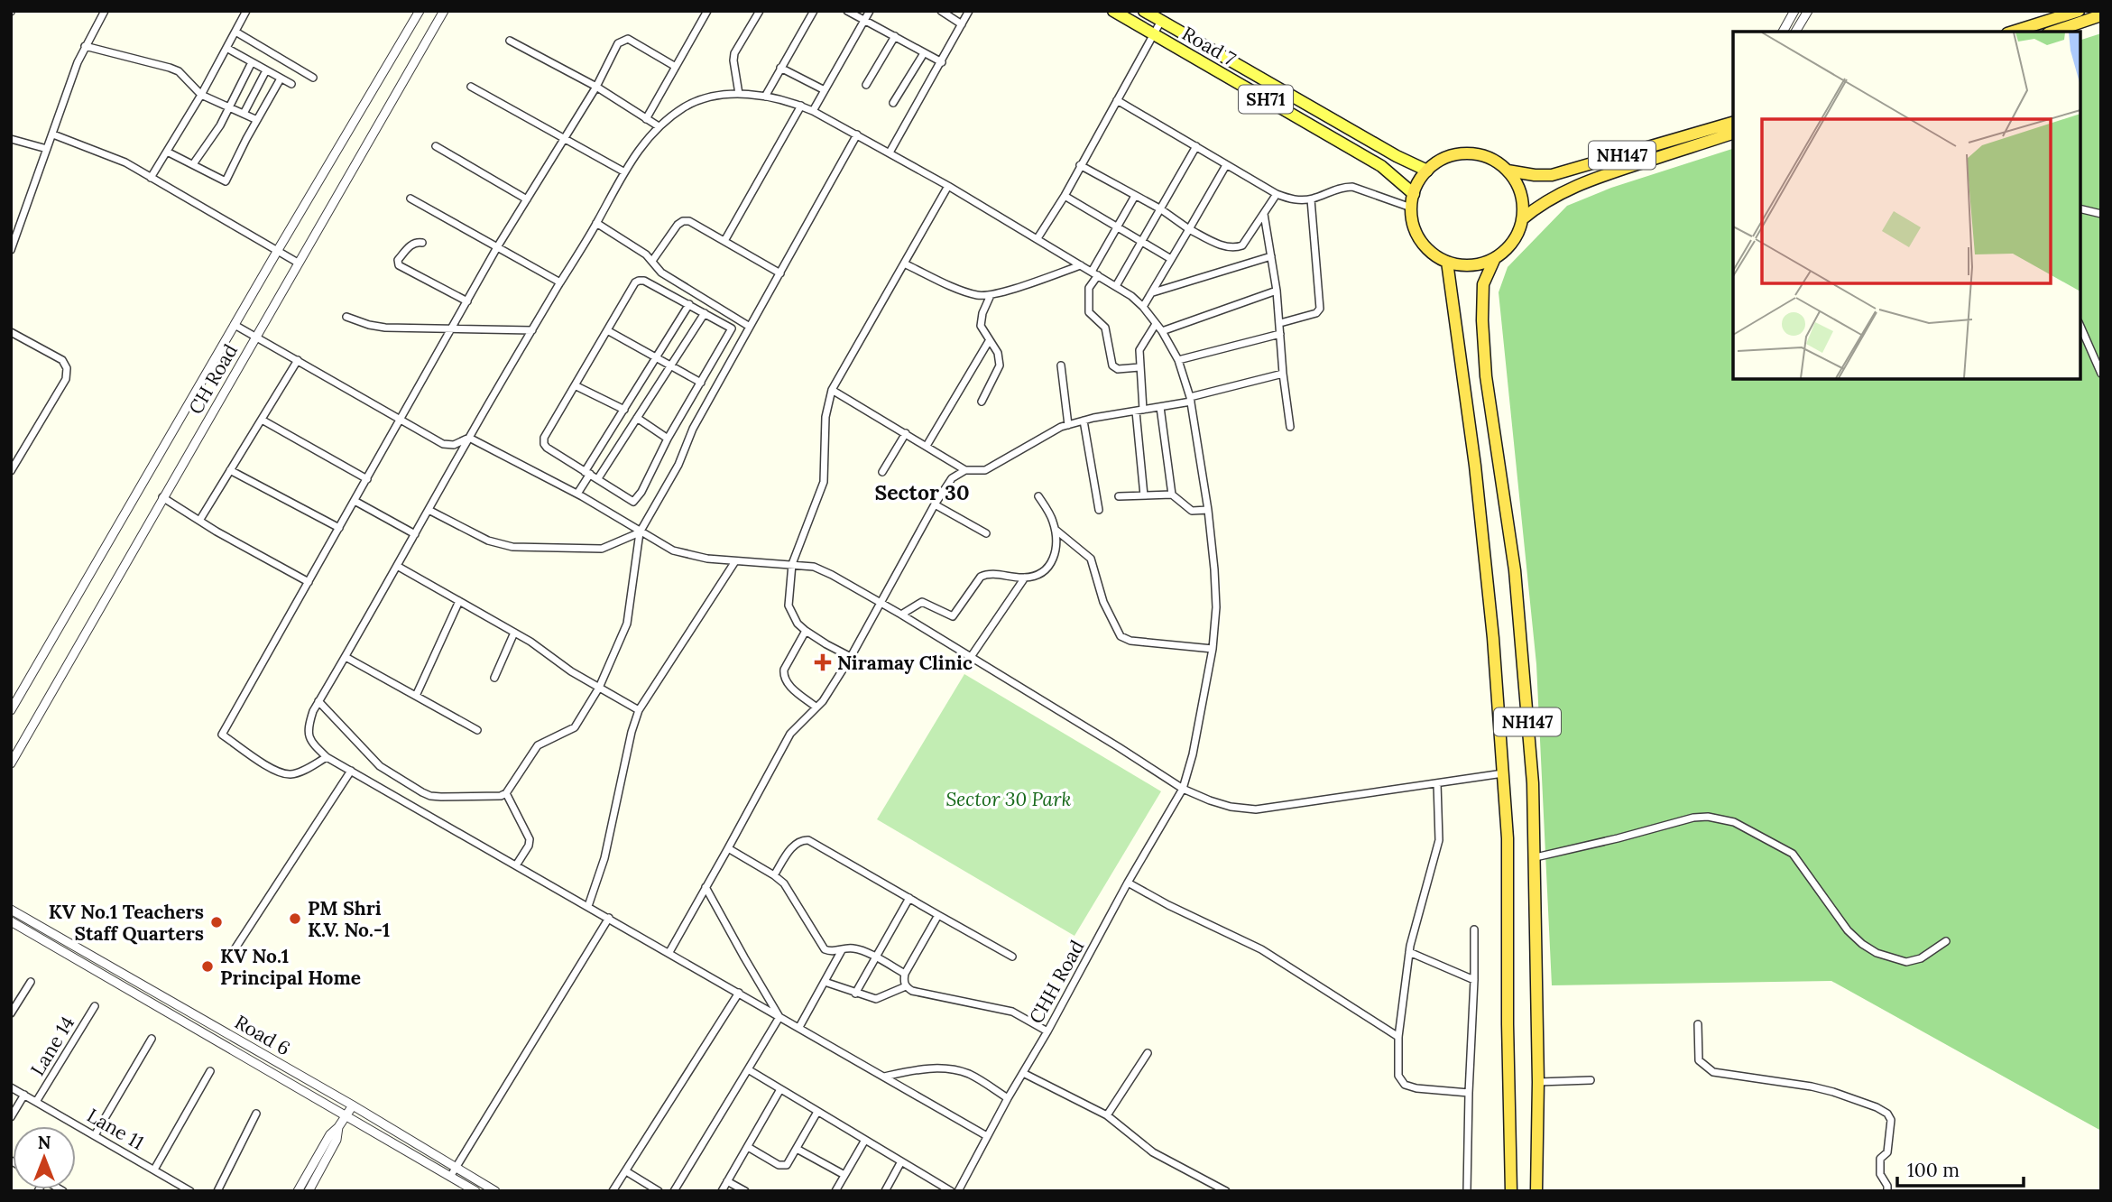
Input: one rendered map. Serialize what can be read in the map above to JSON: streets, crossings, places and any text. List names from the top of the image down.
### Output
{
  "streets": {
    "highway": ["NH147"],
    "main road": ["Road 7", "SH71"],
    "street": [
      "CH Road",
      "CHH Road",
      "Road 6",
      "Lane 14",
      "Lane 11"
    ]
  },
  "crossings": [
    ["Road 7", "NH147"],
    ["Lane 14", "Lane 11"]
  ],
  "districts": ["Sector 30"],
  "parks": ["Sector 30 Park"],
  "places": {
    "health": ["Niramay Clinic"],
    "other": ["PM Shri K.V. No.-1", "KV No.1 Teachers Staff Quarters", "KV No.1 Principal Home"]
  },
  "scale_bar": "100 m",
  "north": "top"
}
